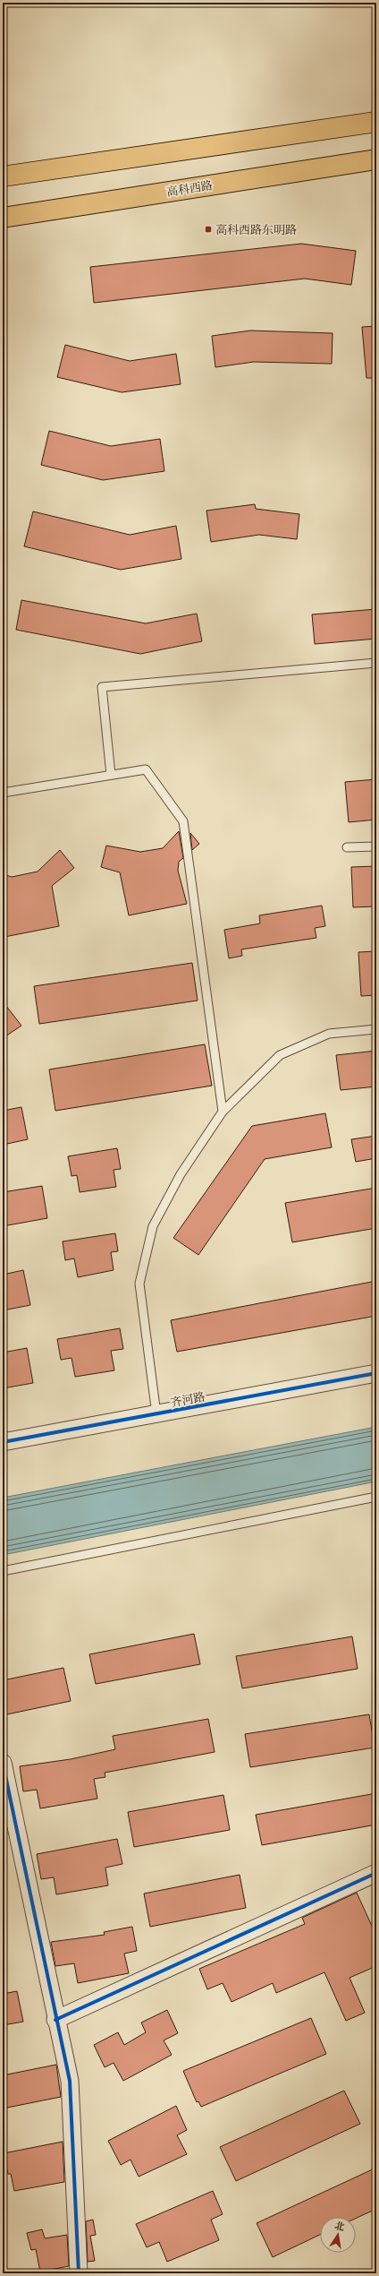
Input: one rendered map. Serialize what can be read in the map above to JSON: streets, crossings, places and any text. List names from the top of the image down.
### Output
{
  "streets": {
    "main road": ["高科西路"],
    "street": ["齐河路"]
  },
  "places": {
    "transit": ["高科西路东明路"]
  },
  "north": "top"
}
